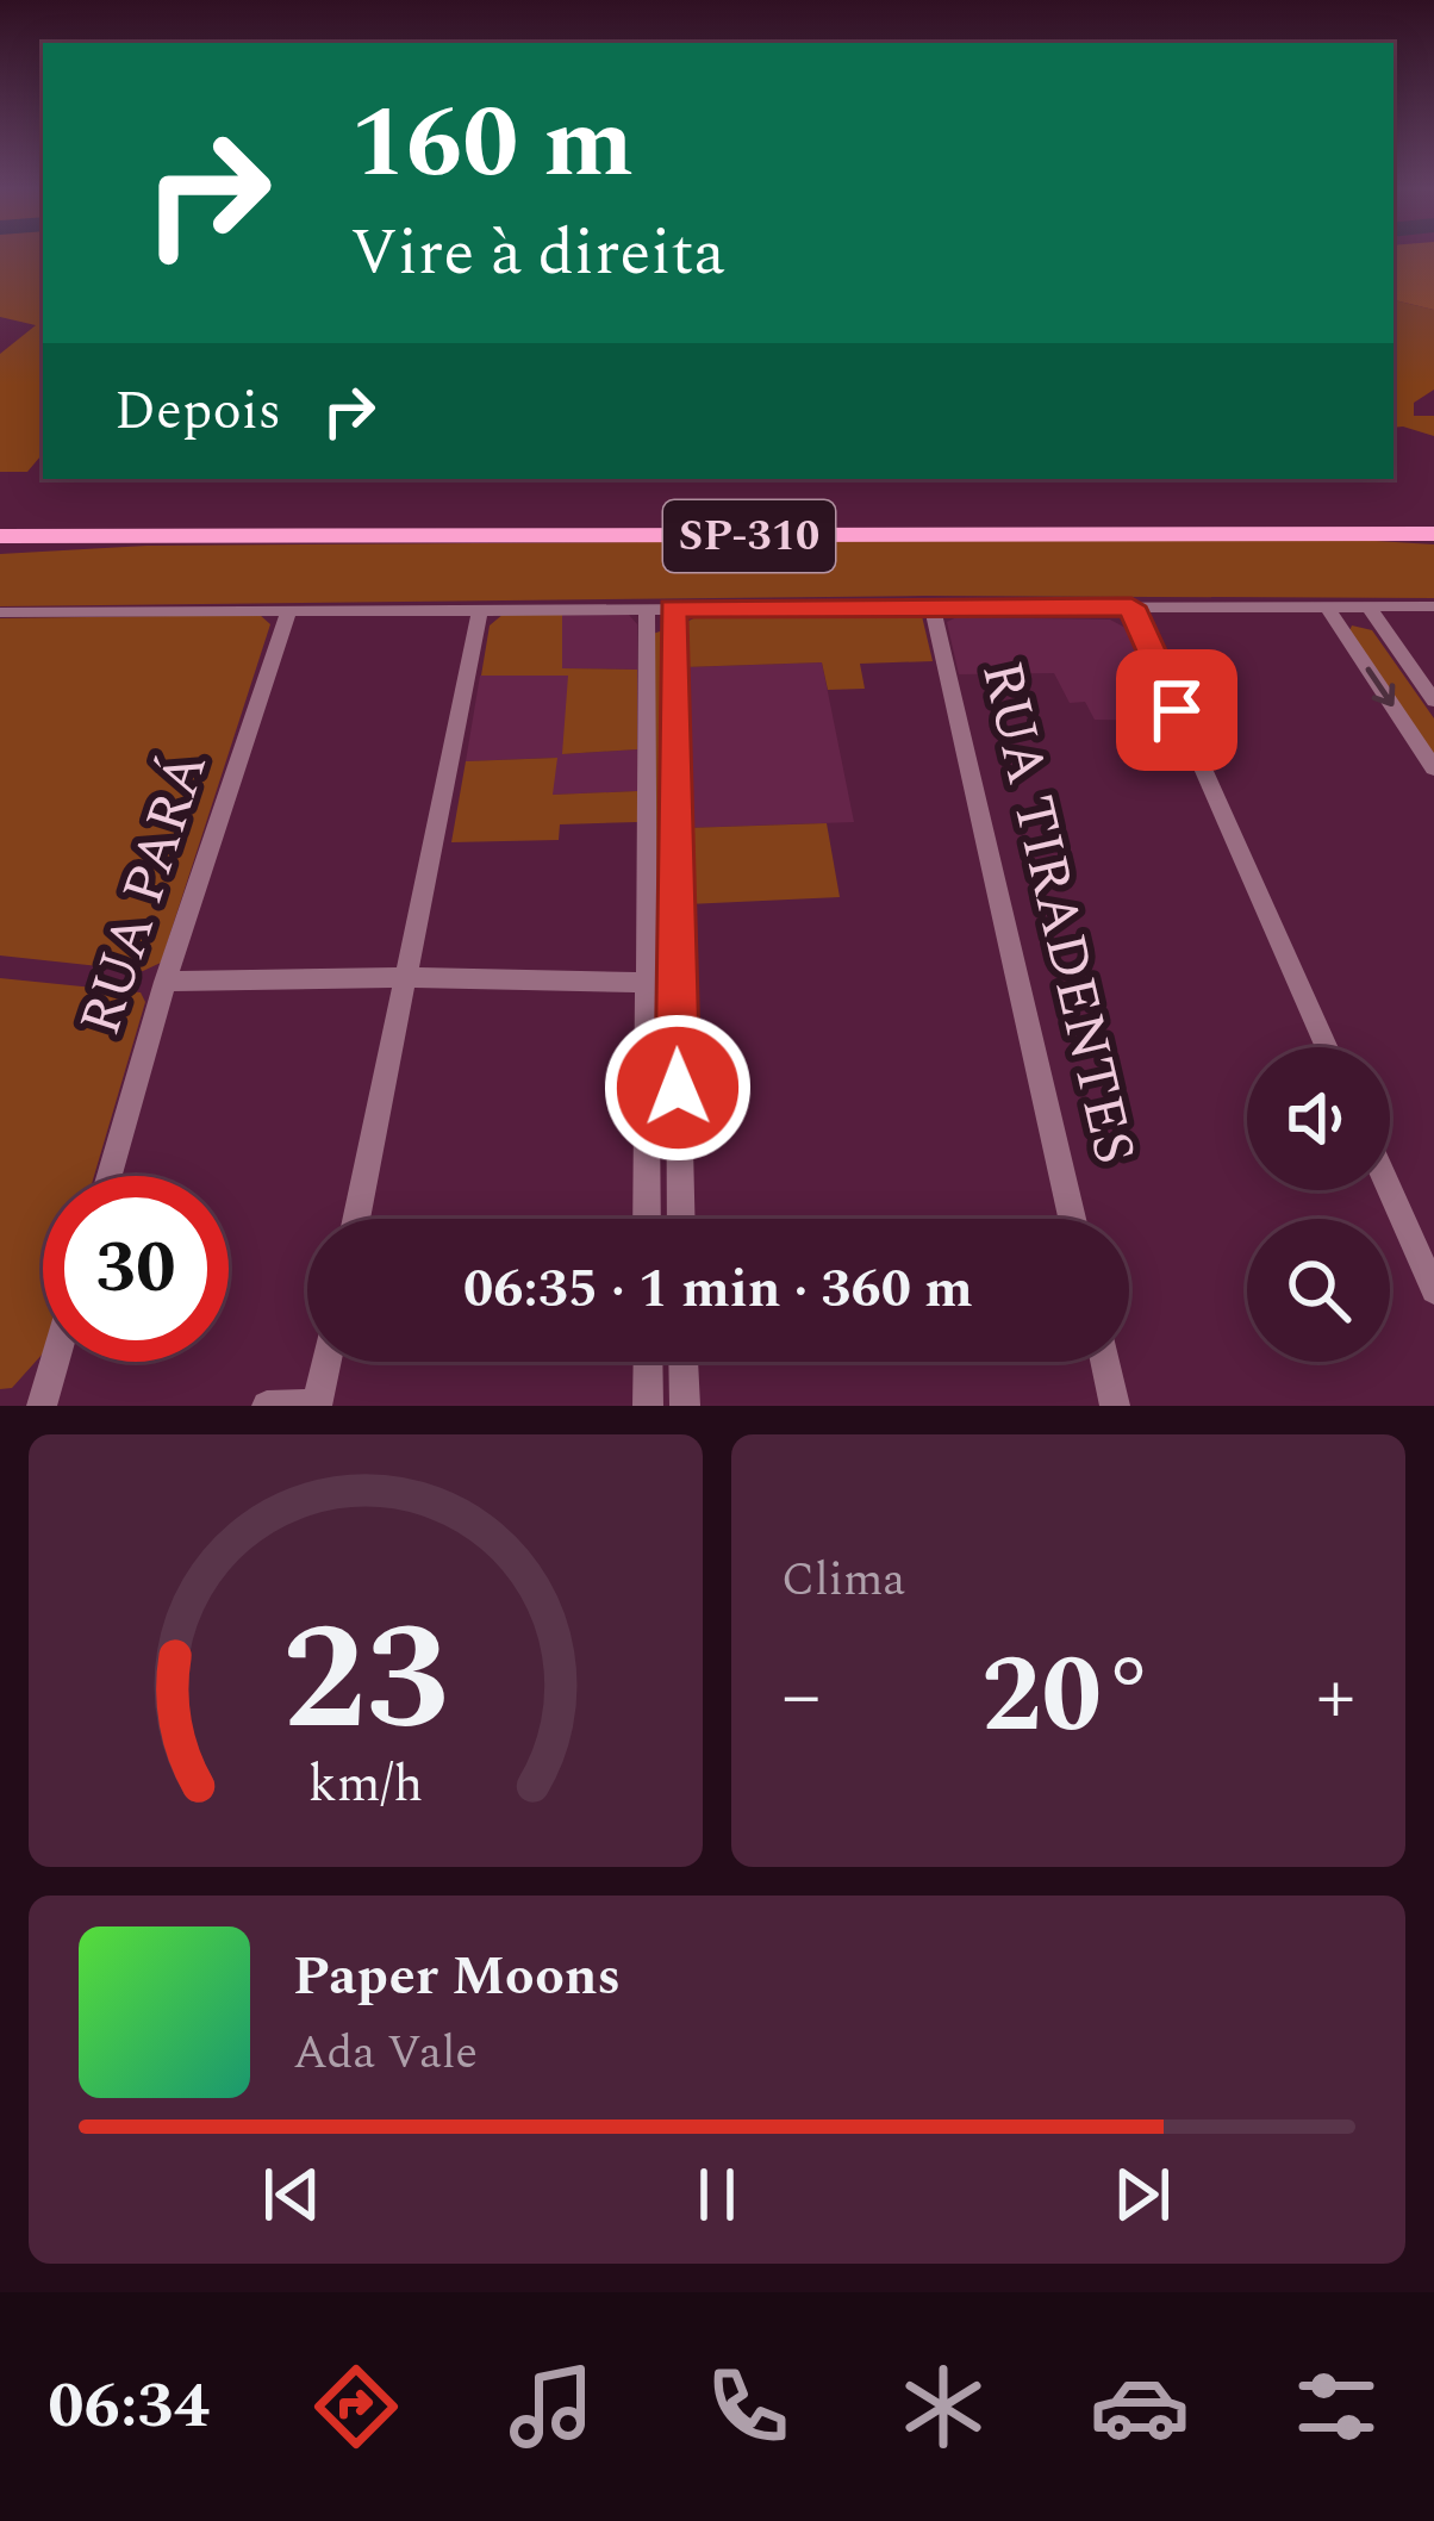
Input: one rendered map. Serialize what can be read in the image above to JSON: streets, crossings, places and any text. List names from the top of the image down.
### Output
{
  "streets": {
    "main road": ["SP-310"],
    "street": ["RUA PARÁ", "RUA TIRADENTES"]
  },
  "page": {
    "turn": ["160 m", "Vire à direita"],
    "then": "Depois",
    "limit": "30",
    "trip": "06:35 · 1 min · 360 m",
    "tile": "Clima",
    "heat": ["−", "20°", "+"],
    "song": ["Paper Moons", "Ada Vale"],
    "tabs": "06:34",
    "gauge": ["23", "km/h"]
  }
}
